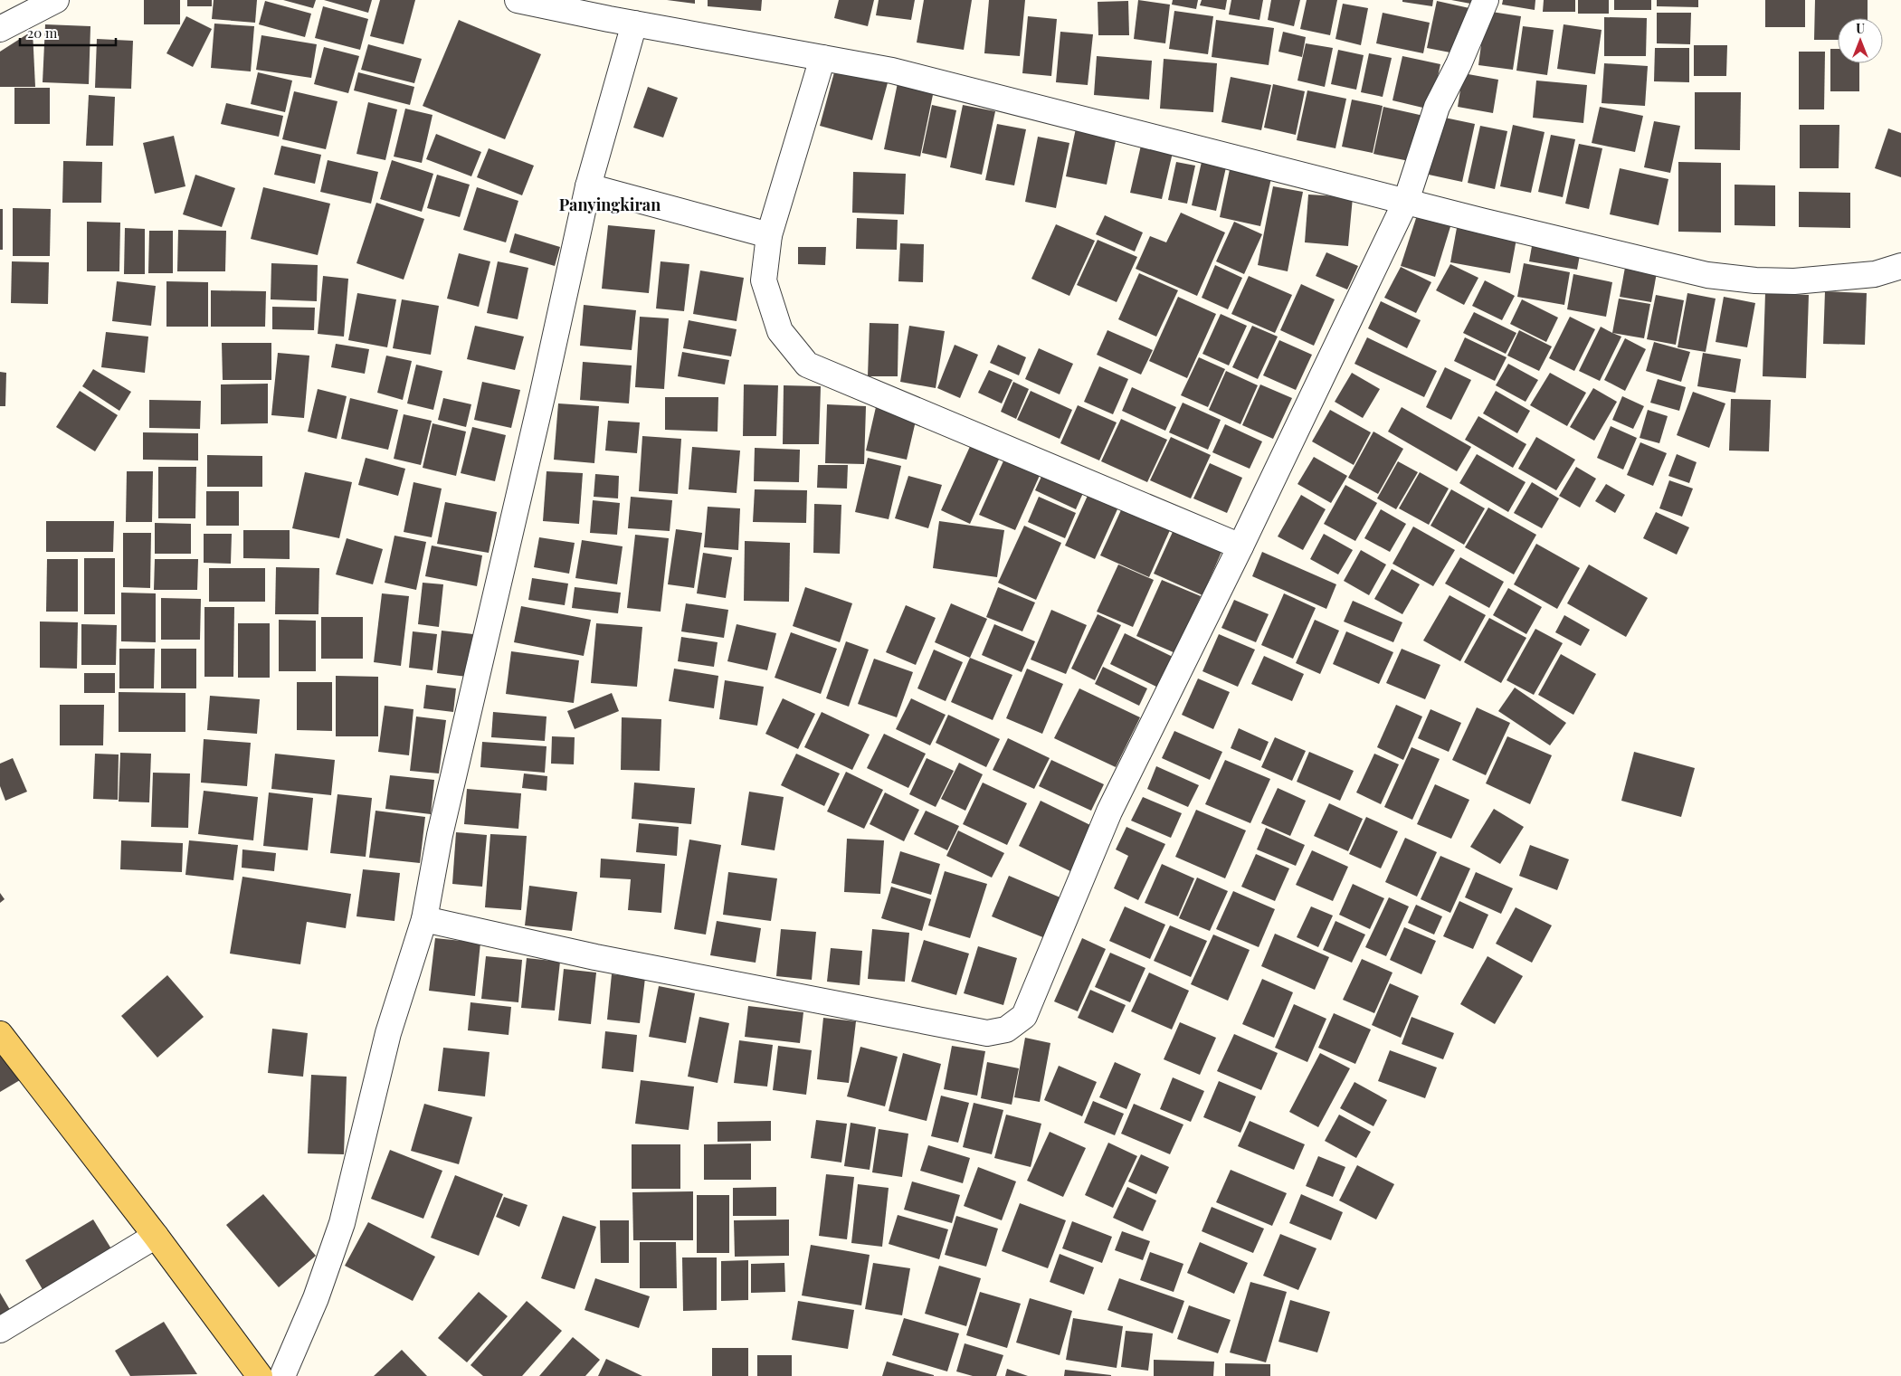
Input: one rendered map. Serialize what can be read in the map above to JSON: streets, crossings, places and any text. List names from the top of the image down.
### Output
{
  "districts": ["Panyingkiran"],
  "scale_bar": "20 m",
  "north": "top"
}
